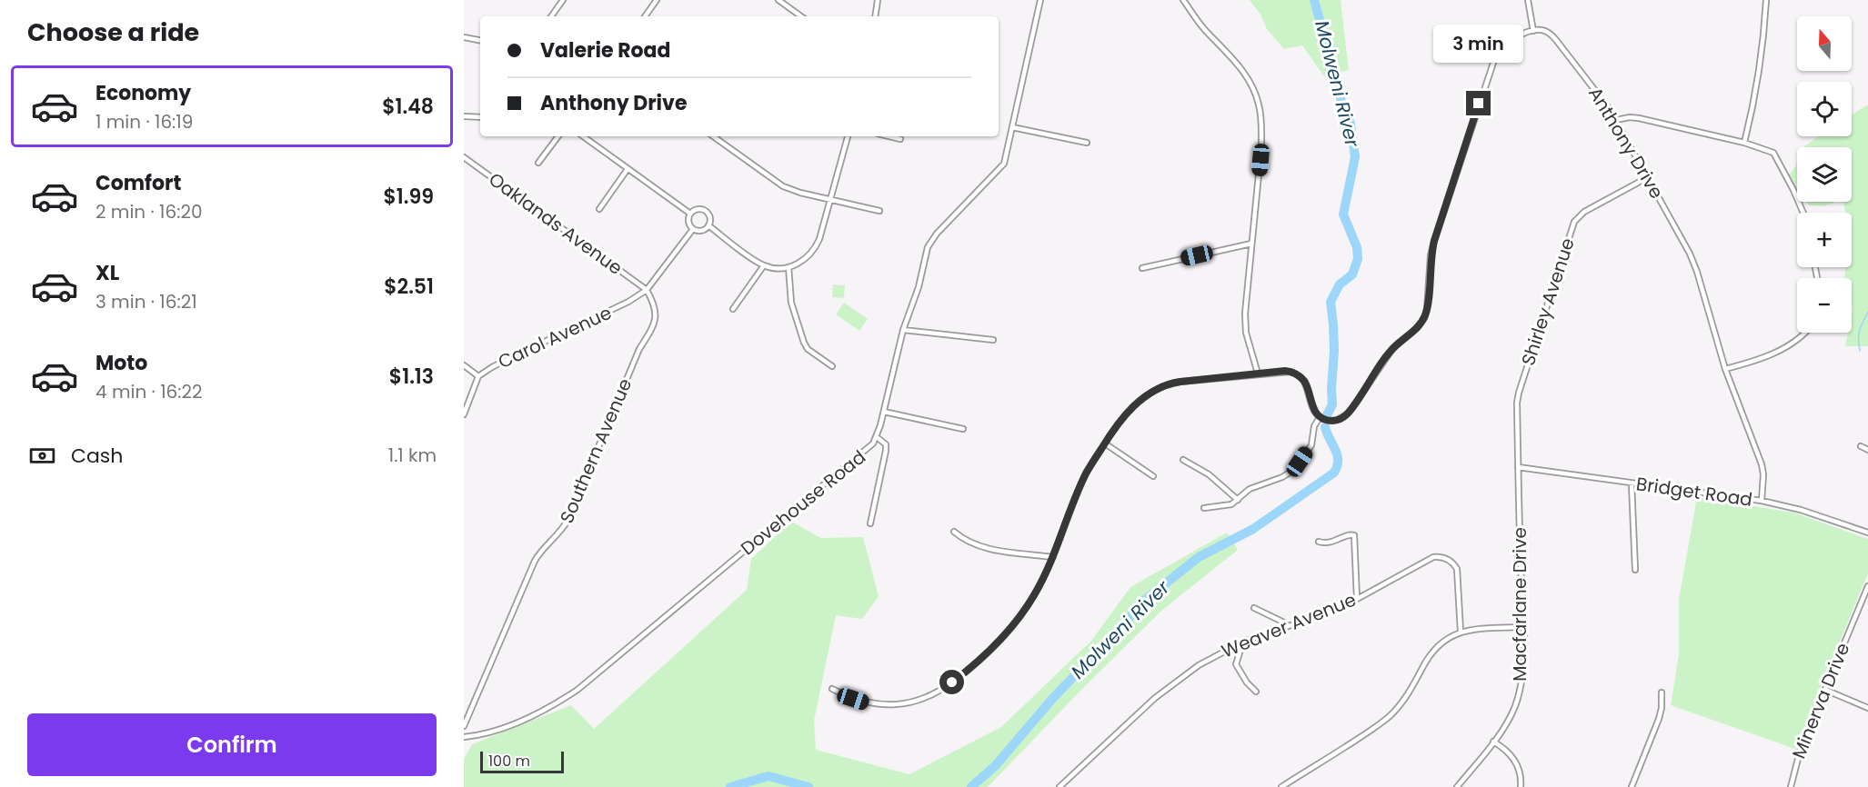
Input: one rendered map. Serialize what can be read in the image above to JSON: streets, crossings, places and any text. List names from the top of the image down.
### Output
{
  "streets": {
    "street": [
      "Anthony Drive",
      "Oaklands Avenue",
      "Shirley Avenue",
      "Carol Avenue",
      "Southern Avenue",
      "Bridget Road",
      "Dovehouse Road",
      "Macfarlane Drive",
      "Weaver Avenue",
      "Minerva Drive"
    ]
  },
  "crossings": [
    ["Anthony Drive", "Shirley Avenue"],
    ["Anthony Drive", "Bridget Road"],
    ["Oaklands Avenue", "Carol Avenue"],
    ["Oaklands Avenue", "Southern Avenue"],
    ["Shirley Avenue", "Bridget Road"],
    ["Shirley Avenue", "Macfarlane Drive"],
    ["Carol Avenue", "Southern Avenue"],
    ["Southern Avenue", "Dovehouse Road"],
    ["Bridget Road", "Macfarlane Drive"]
  ],
  "water": ["Molweni River"],
  "scale_bar": "100 m",
  "north": "top",
  "page": {
    "heading": "Choose a ride",
    "map_buttons": ["+", "−"],
    "banner": ["Valerie Road", "Anthony Drive"],
    "bubble": "3 min",
    "list": [
      {
        "name": "Economy",
        "note": "1 min · 16:19",
        "value": "$1.48"
      },
      {
        "name": "Comfort",
        "note": "2 min · 16:20",
        "value": "$1.99"
      },
      {
        "name": "XL",
        "note": "3 min · 16:21",
        "value": "$2.51"
      },
      {
        "name": "Moto",
        "note": "4 min · 16:22",
        "value": "$1.13"
      }
    ],
    "pay": ["Cash", "1.1 km"],
    "buttons": "Confirm",
    "scale": "100 m"
  }
}
